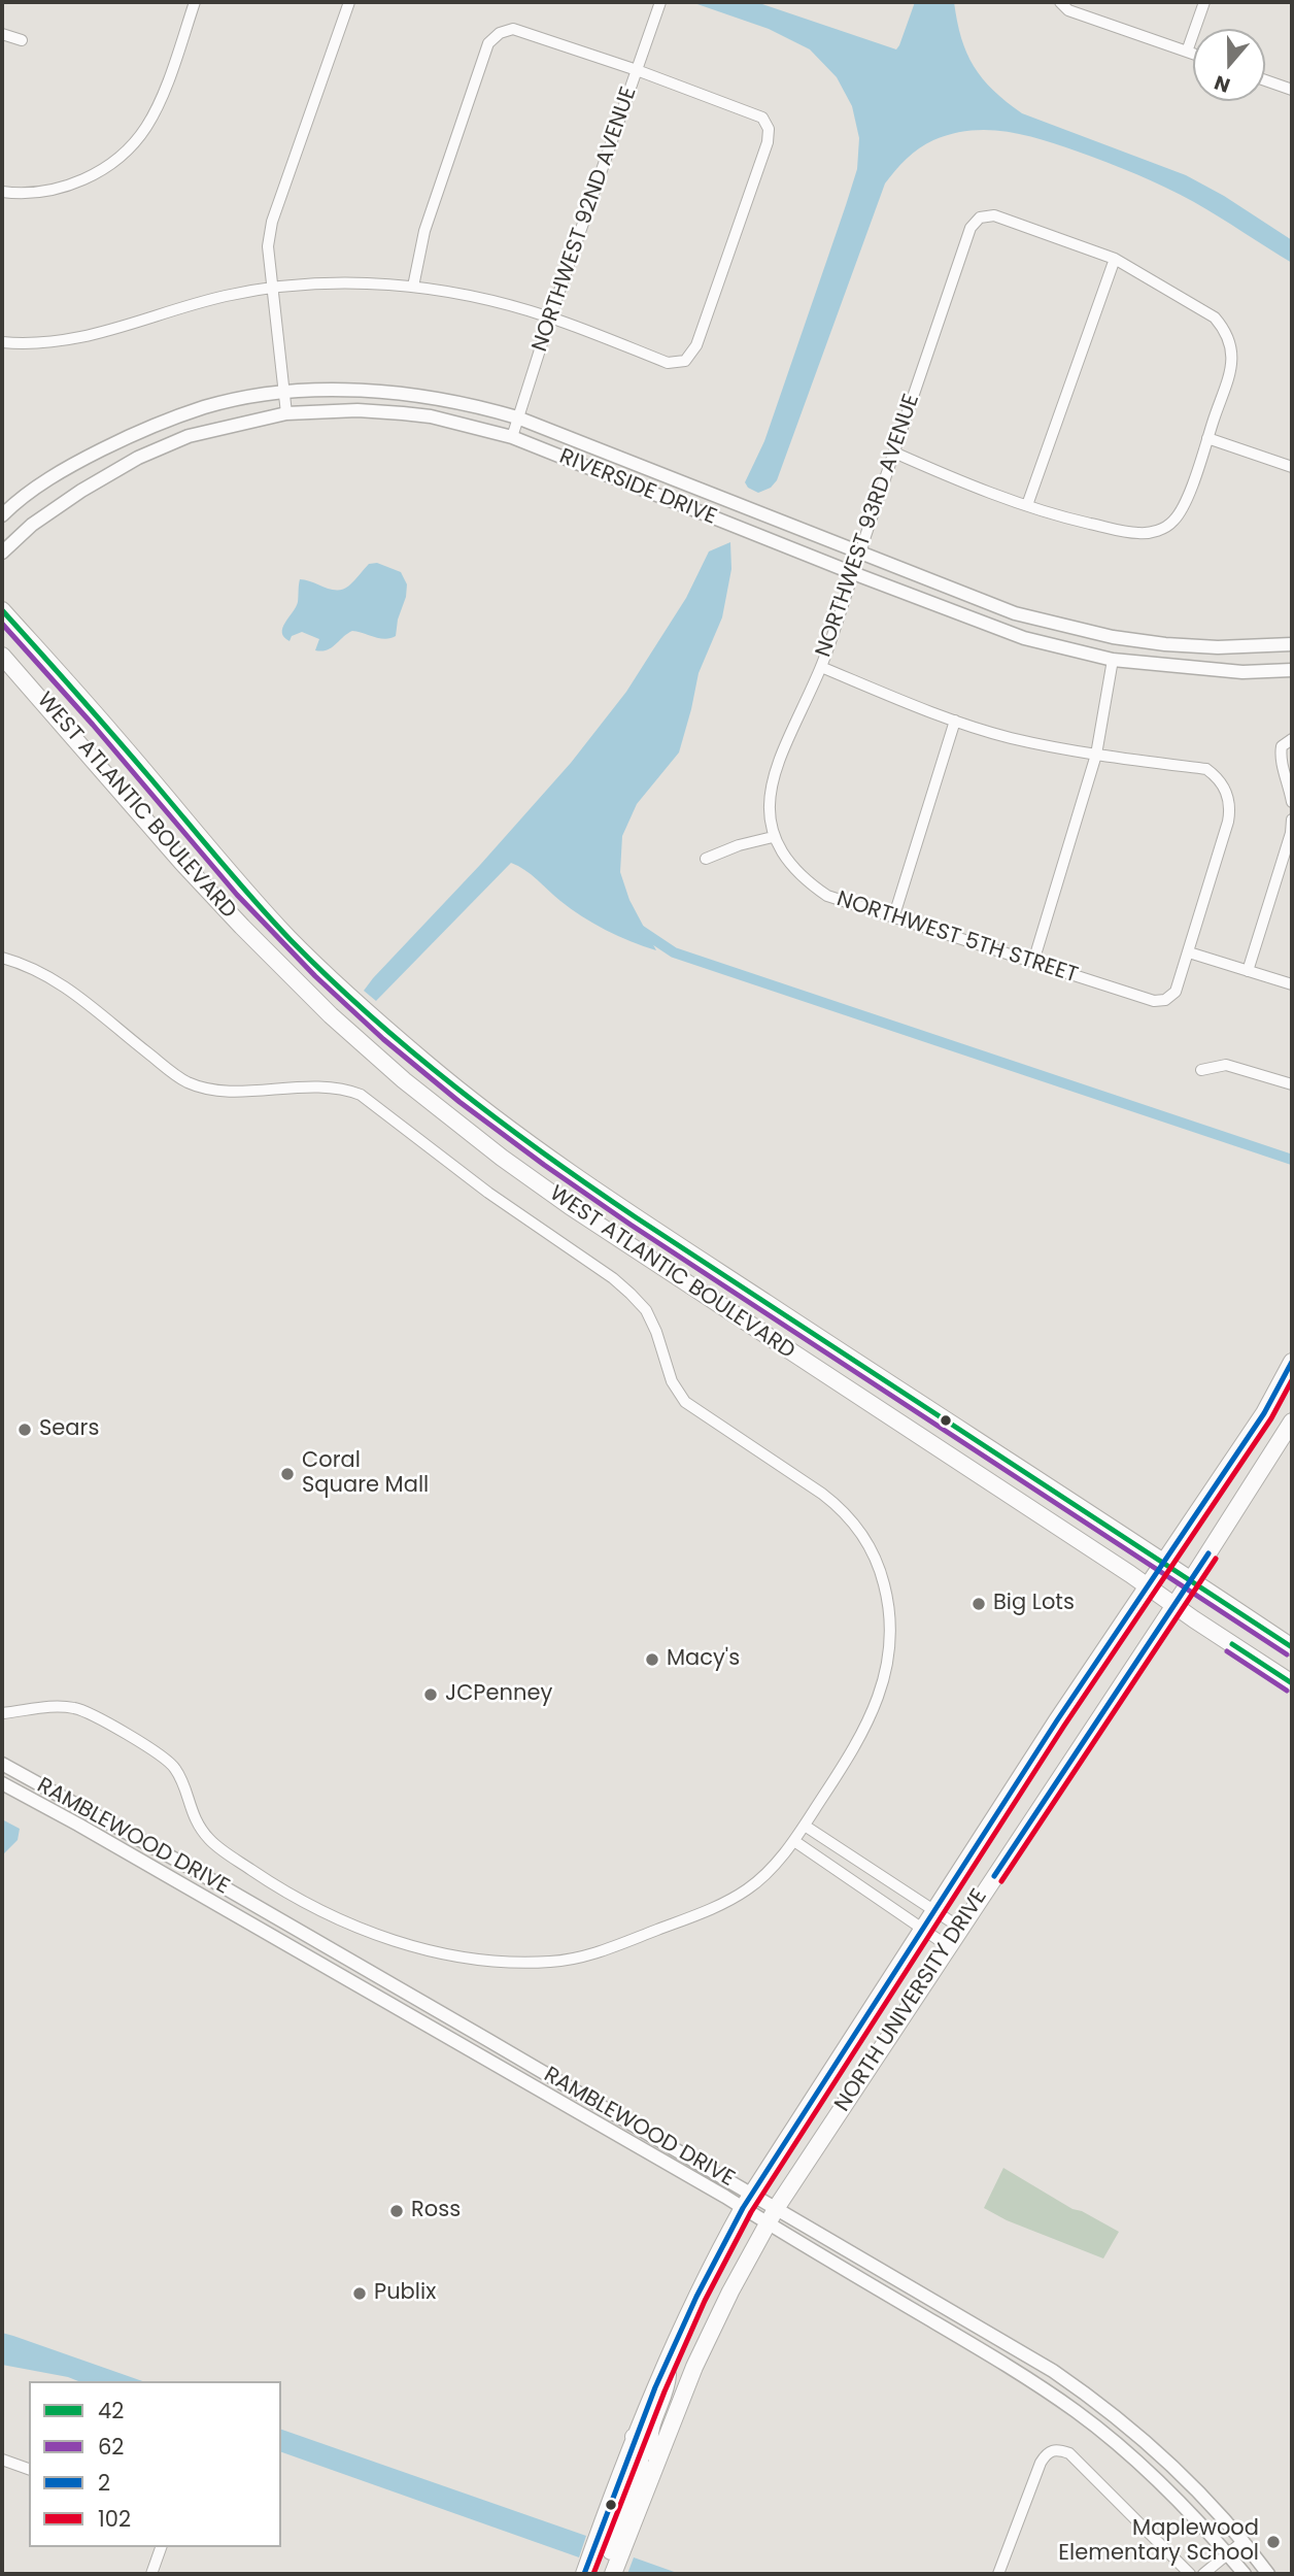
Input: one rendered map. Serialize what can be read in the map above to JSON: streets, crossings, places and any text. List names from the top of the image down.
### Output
{
  "streets": {
    "main road": ["WEST ATLANTIC BOULEVARD", "NORTH UNIVERSITY DRIVE"],
    "street": [
      "NORTHWEST 92ND AVENUE",
      "RIVERSIDE DRIVE",
      "NORTHWEST 93RD AVENUE",
      "NORTHWEST 5TH STREET",
      "RAMBLEWOOD DRIVE"
    ]
  },
  "crossings": [
    ["NORTHWEST 92ND AVENUE", "RIVERSIDE DRIVE"],
    ["RIVERSIDE DRIVE", "NORTHWEST 93RD AVENUE"],
    ["NORTHWEST 93RD AVENUE", "NORTHWEST 5TH STREET"],
    ["WEST ATLANTIC BOULEVARD", "NORTH UNIVERSITY DRIVE"],
    ["RAMBLEWOOD DRIVE", "NORTH UNIVERSITY DRIVE"]
  ],
  "places": [
    "Sears",
    "Coral Square Mall",
    "Big Lots",
    "Macy's",
    "JCPenney",
    "Ross",
    "Publix",
    "Maplewood Elementary School"
  ],
  "lines": [
    "transit line 42",
    "transit line 62",
    "transit line 2",
    "transit line 102"
  ],
  "legend": [
    "42",
    "62",
    "2",
    "102"
  ],
  "north": "bottom"
}
